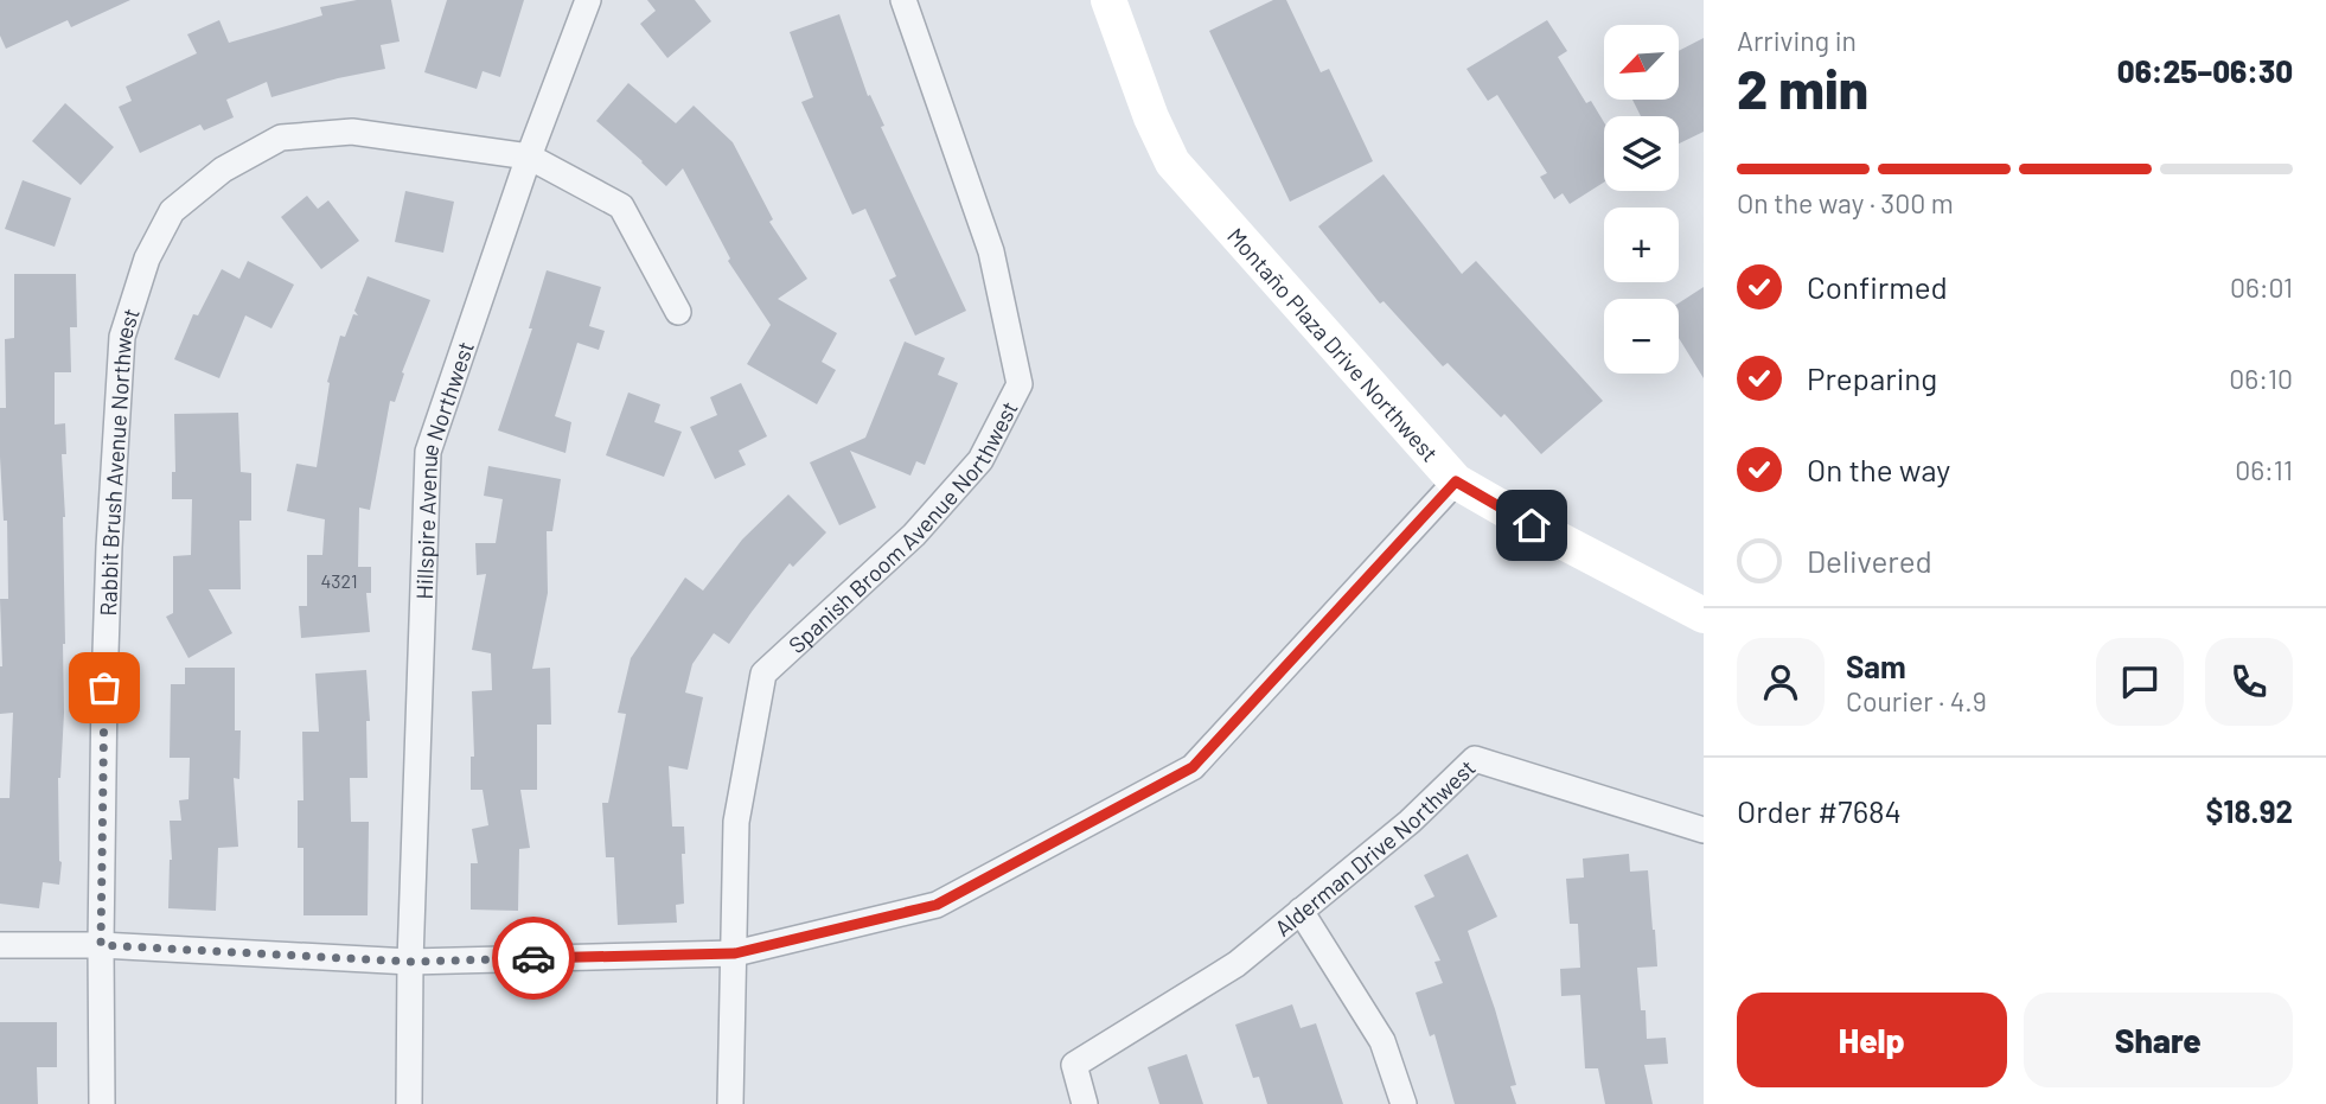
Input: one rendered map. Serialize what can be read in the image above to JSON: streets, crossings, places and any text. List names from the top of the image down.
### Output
{
  "streets": {
    "street": [
      "Montaño Plaza Drive Northwest",
      "Rabbit Brush Avenue Northwest",
      "Hillspire Avenue Northwest",
      "Spanish Broom Avenue Northwest",
      "Alderman Drive Northwest"
    ]
  },
  "crossings": [
    ["Rabbit Brush Avenue Northwest", "Hillspire Avenue Northwest"]
  ],
  "house_numbers": ["4321"],
  "north": "bottom left",
  "page": {
    "heading": ["2 min", "Arriving in", "06:25–06:30"],
    "panel": [
      "Sam",
      "Courier · 4.9",
      "Order #7684",
      "$18.92"
    ],
    "map_buttons": ["+", "−"],
    "bar": "On the way · 300 m",
    "list": [
      ["Confirmed", "06:01"],
      ["Preparing", "06:10"],
      ["On the way", "06:11"],
      "Delivered"
    ],
    "buttons": ["Help", "Share"]
  }
}
